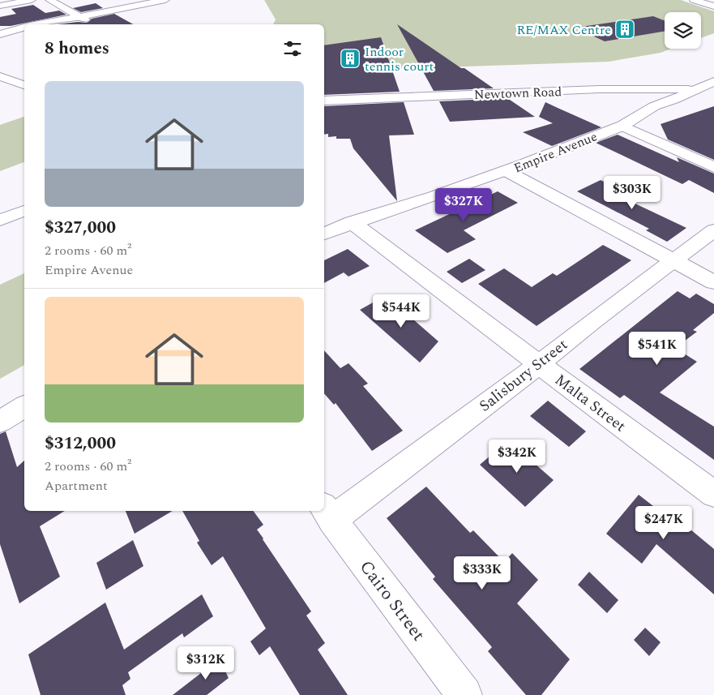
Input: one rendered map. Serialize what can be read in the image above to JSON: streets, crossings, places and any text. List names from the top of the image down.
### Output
{
  "streets": {
    "street": [
      "Newtown Road",
      "Empire Avenue",
      "Salisbury Street",
      "Malta Street",
      "Cairo Street"
    ]
  },
  "crossings": [
    ["Newtown Road", "Empire Avenue"],
    ["Empire Avenue", "Malta Street"],
    ["Salisbury Street", "Malta Street"],
    ["Salisbury Street", "Cairo Street"]
  ],
  "places": {
    "building": ["RE/MAX Centre", "Indoor tennis court"]
  },
  "page": {
    "heading": "8 homes",
    "list": [
      {
        "name": "$327,000",
        "note": "2 rooms · 60 m² · Empire Avenue"
      },
      {
        "name": "$312,000",
        "note": "2 rooms · 60 m² · Apartment"
      }
    ],
    "price": [
      "$303K",
      "$327K",
      "$544K",
      "$541K",
      "$342K",
      "$247K",
      "$333K",
      "$312K"
    ]
  }
}
